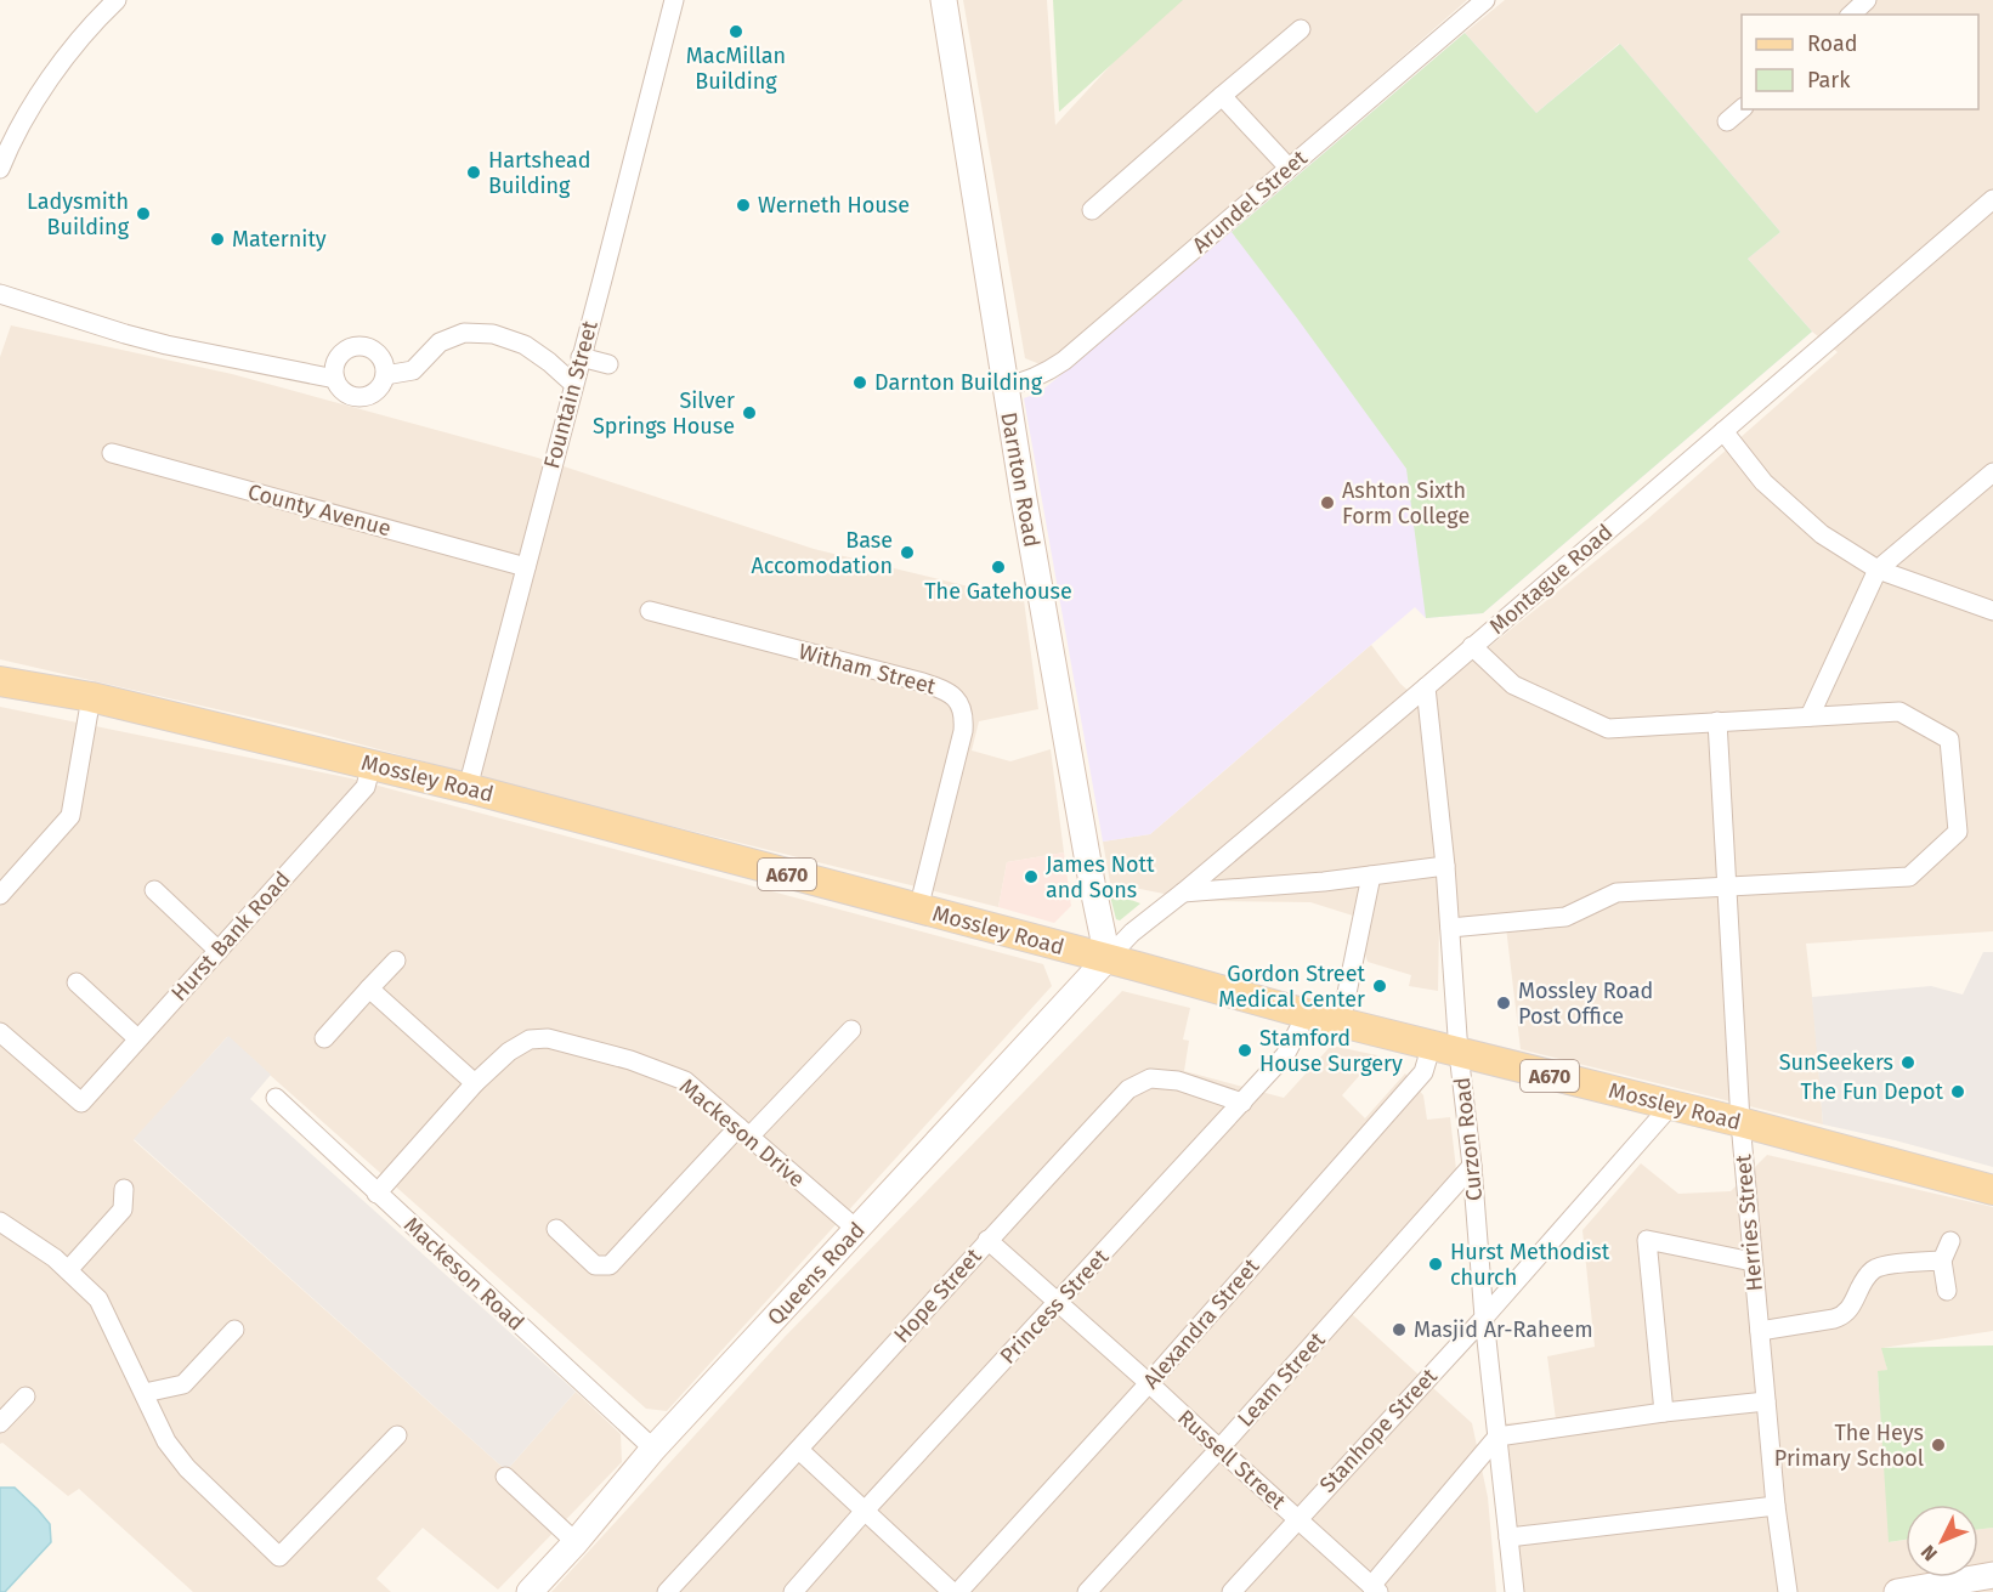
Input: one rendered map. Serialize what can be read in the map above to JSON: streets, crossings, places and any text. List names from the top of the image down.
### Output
{
  "streets": {
    "main road": ["Mossley Road", "A670"],
    "street": [
      "Arundel Street",
      "Fountain Street",
      "Darnton Road",
      "County Avenue",
      "Montague Road",
      "Witham Street",
      "Hurst Bank Road",
      "Mackeson Drive",
      "Curzon Road",
      "Herries Street",
      "Mackeson Road",
      "Queens Road",
      "Hope Street",
      "Princess Street",
      "Alexandra Street",
      "Leam Street",
      "Stanhope Street",
      "Russell Street"
    ]
  },
  "crossings": [
    ["Arundel Street", "Darnton Road"],
    ["Fountain Street", "County Avenue"],
    ["Fountain Street", "Mossley Road"],
    ["Darnton Road", "Montague Road"],
    ["Darnton Road", "Mossley Road"],
    ["Darnton Road", "Queens Road"],
    ["Montague Road", "Mossley Road"],
    ["Montague Road", "Curzon Road"],
    ["Montague Road", "Queens Road"],
    ["Witham Street", "Mossley Road"],
    ["Mossley Road", "Hurst Bank Road"],
    ["Mossley Road", "Curzon Road"],
    ["Mossley Road", "Herries Street"],
    ["Mossley Road", "Queens Road"],
    ["Mossley Road", "Princess Street"],
    ["Mossley Road", "Alexandra Street"],
    ["Mossley Road", "Stanhope Street"],
    ["Mackeson Drive", "Mackeson Road"],
    ["Mackeson Drive", "Queens Road"],
    ["Curzon Road", "Leam Street"],
    ["Curzon Road", "Stanhope Street"],
    ["Mackeson Road", "Queens Road"],
    ["Hope Street", "Princess Street"],
    ["Hope Street", "Russell Street"],
    ["Princess Street", "Russell Street"],
    ["Alexandra Street", "Russell Street"],
    ["Leam Street", "Russell Street"],
    ["Stanhope Street", "Russell Street"]
  ],
  "places": [
    "MacMillan Building",
    "Hartshead Building",
    "Werneth House",
    "Ladysmith Building",
    "Maternity",
    "Darnton Building",
    "Silver Springs House",
    "Ashton Sixth Form College",
    "Base Accomodation",
    "The Gatehouse",
    "James Nott and Sons",
    "Gordon Street Medical Center",
    "Mossley Road Post Office",
    "Stamford House Surgery",
    "SunSeekers",
    "The Fun Depot",
    "Hurst Methodist church",
    "Masjid Ar-Raheem",
    "The Heys Primary School"
  ],
  "legend": ["Road", "Park"],
  "north": "bottom left"
}
